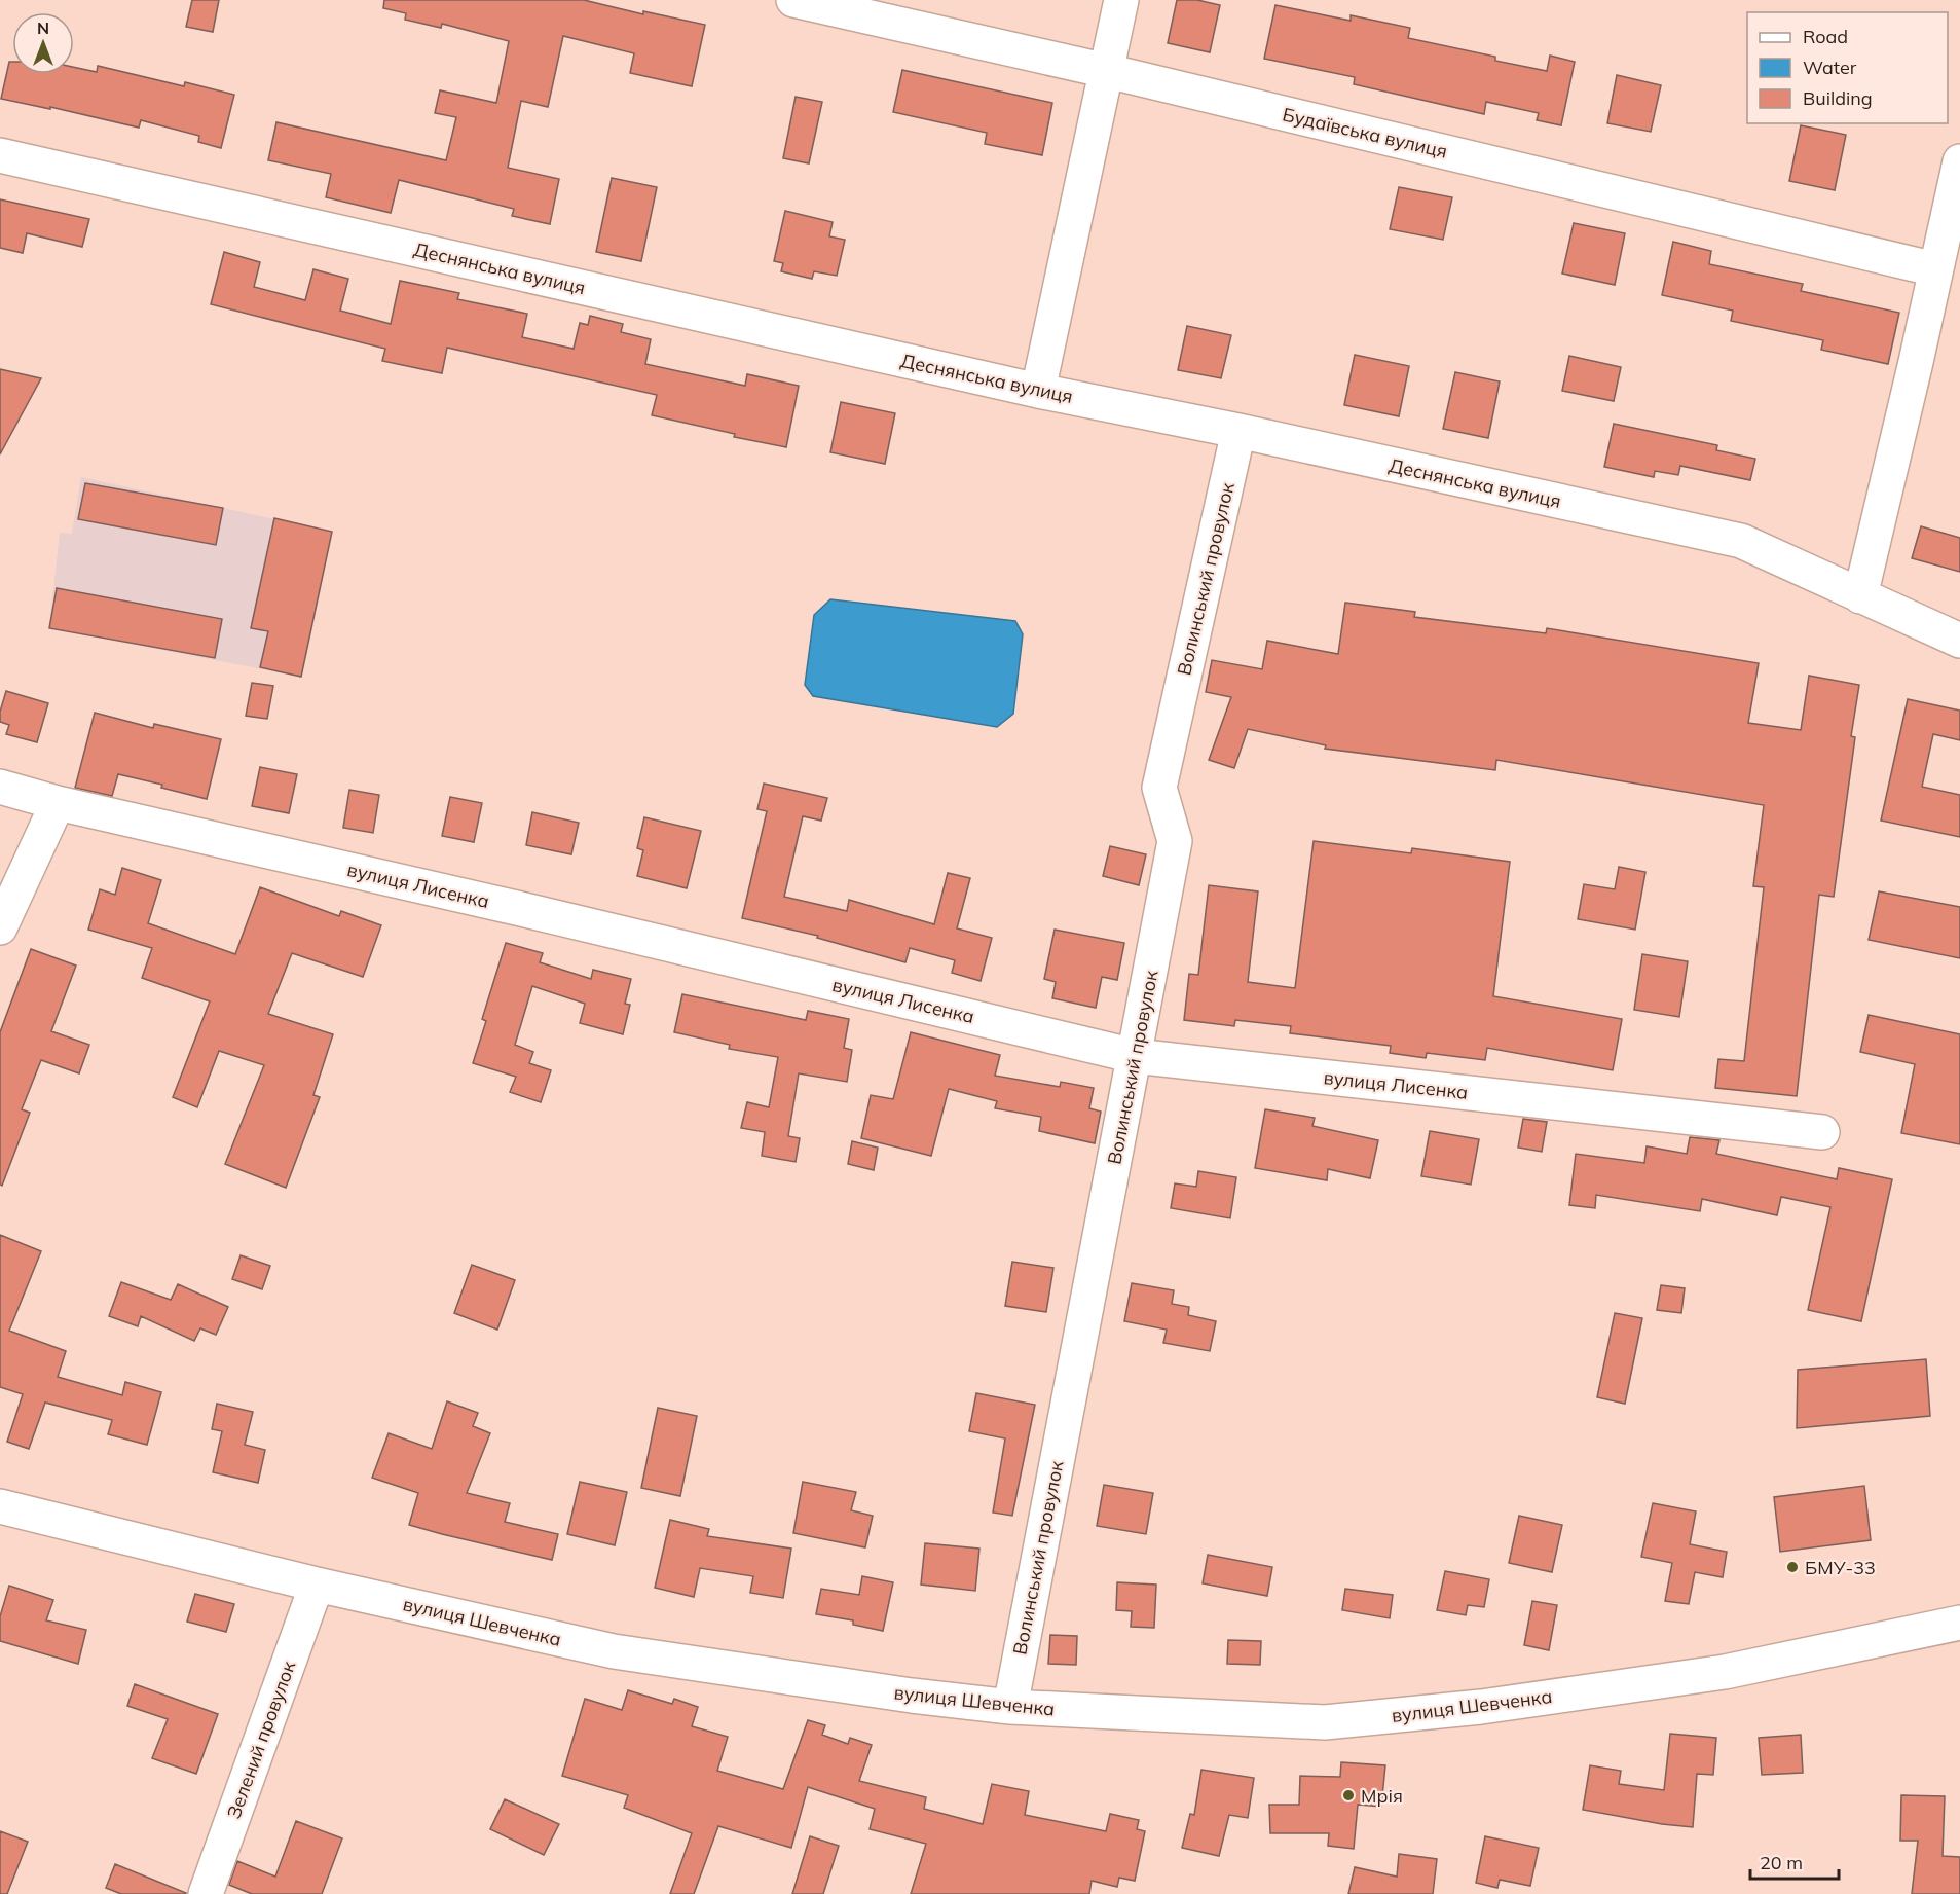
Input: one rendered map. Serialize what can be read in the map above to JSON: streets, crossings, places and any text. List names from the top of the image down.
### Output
{
  "streets": {
    "street": [
      "Будаївська вулиця",
      "Деснянська вулиця",
      "Волинський провулок",
      "вулиця Лисенка",
      "вулиця Шевченка",
      "Зелений провулок"
    ]
  },
  "crossings": [
    ["Деснянська вулиця", "Волинський провулок"],
    ["Волинський провулок", "вулиця Лисенка"],
    ["Волинський провулок", "вулиця Шевченка"],
    ["вулиця Шевченка", "Зелений провулок"]
  ],
  "places": ["БМУ-33", "Мрія"],
  "legend": ["Road", "Water", "Building"],
  "scale_bar": "20 m",
  "north": "top"
}
